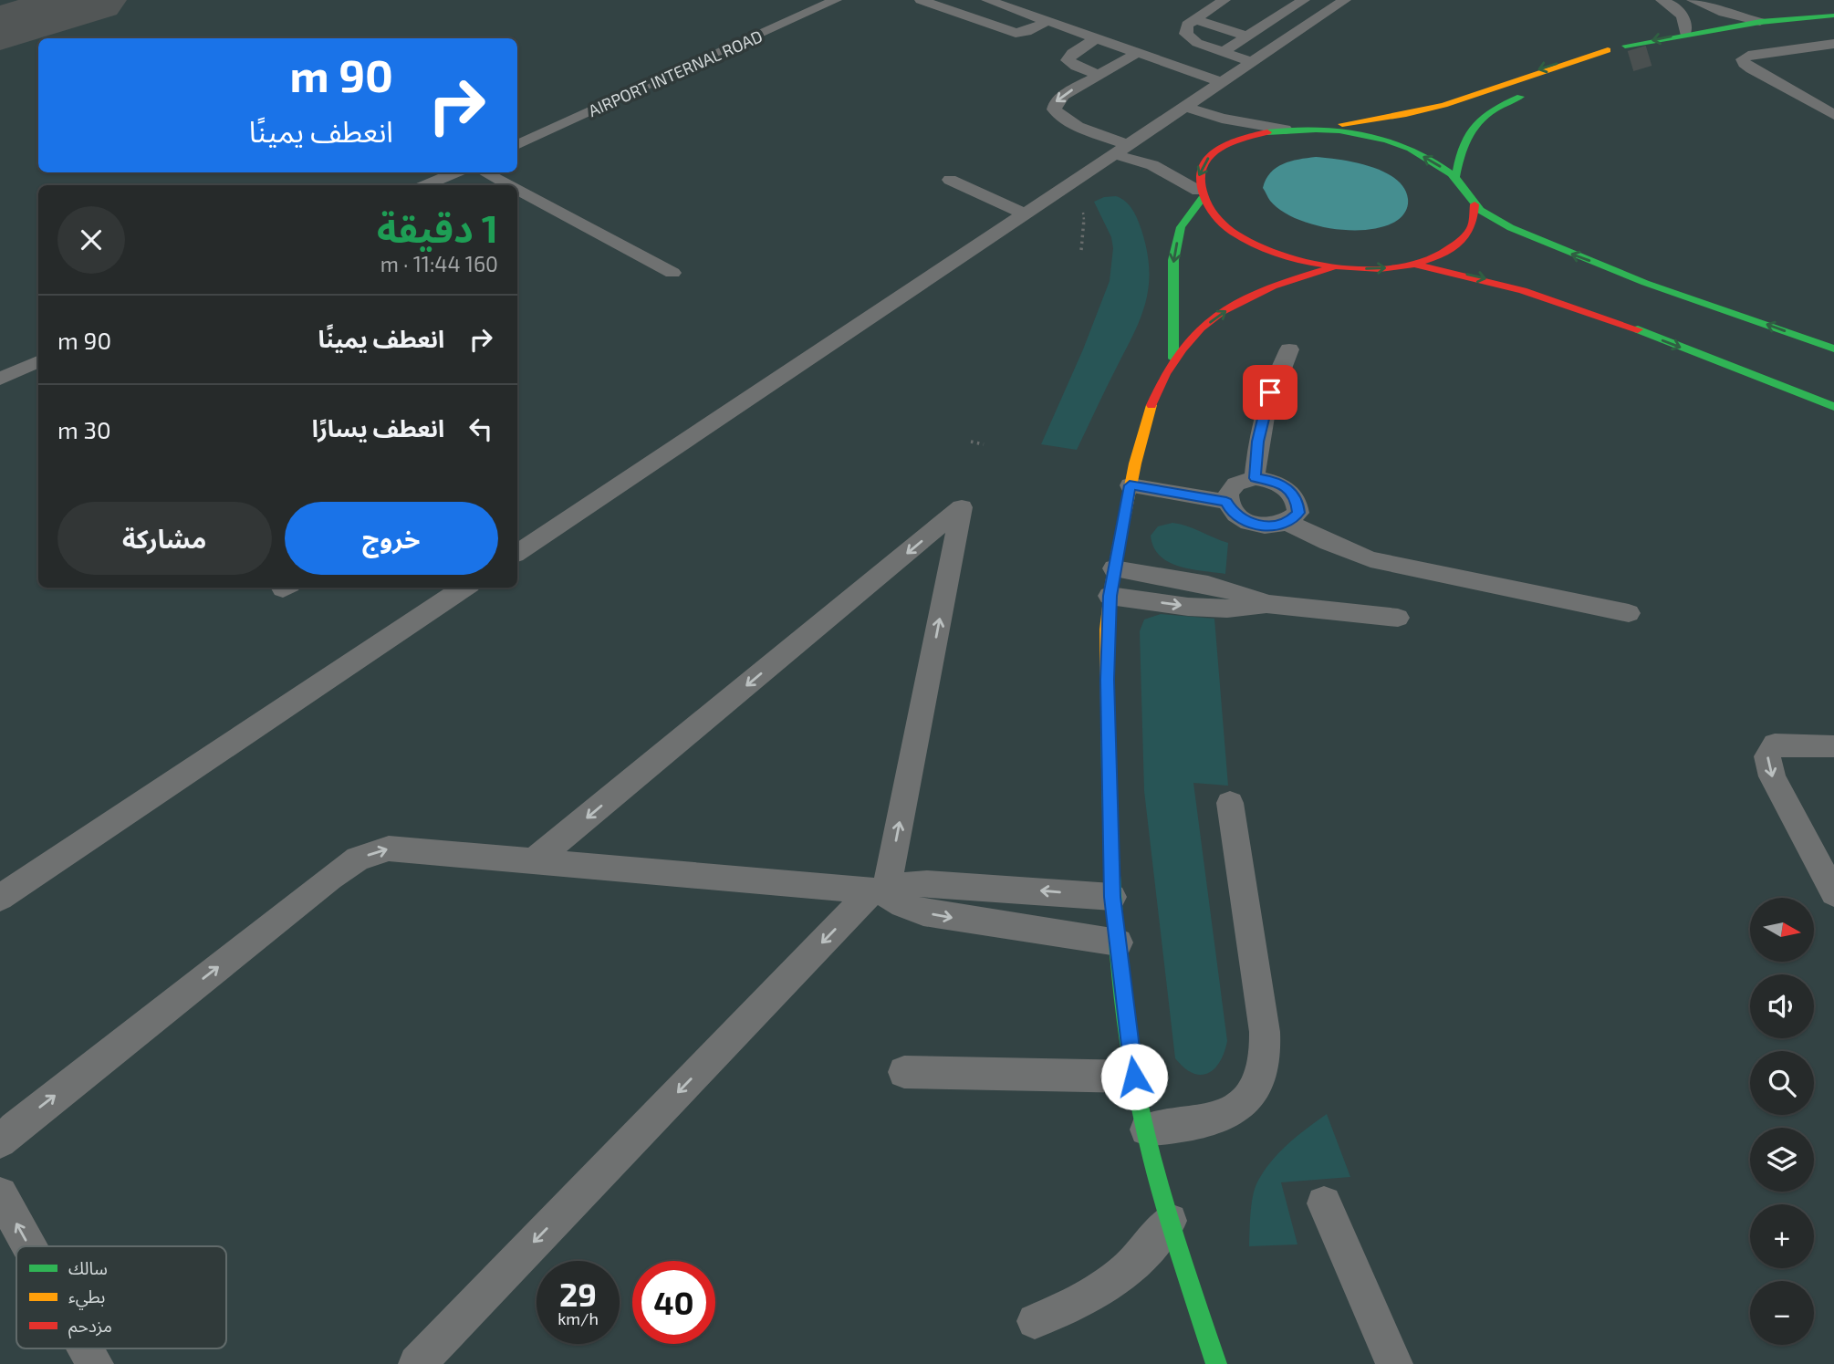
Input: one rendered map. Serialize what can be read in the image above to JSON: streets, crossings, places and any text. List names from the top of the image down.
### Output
{
  "streets": {
    "lane": ["AIRPORT INTERNAL ROAD"]
  },
  "legend": ["سالك", "بطيء", "مزدحم"],
  "north": "right",
  "page": {
    "turn": ["90 m", "انعطف يمينًا"],
    "heading": ["1 دقيقة", "160 m · 11:44"],
    "list": [
      {
        "name": "انعطف يمينًا",
        "value": "90 m"
      },
      {
        "name": "انعطف يسارًا",
        "value": "30 m"
      }
    ],
    "buttons": ["خروج", "مشاركة"],
    "map_buttons": ["+", "−"],
    "speed": "29 km/h",
    "limit": "40"
  }
}
